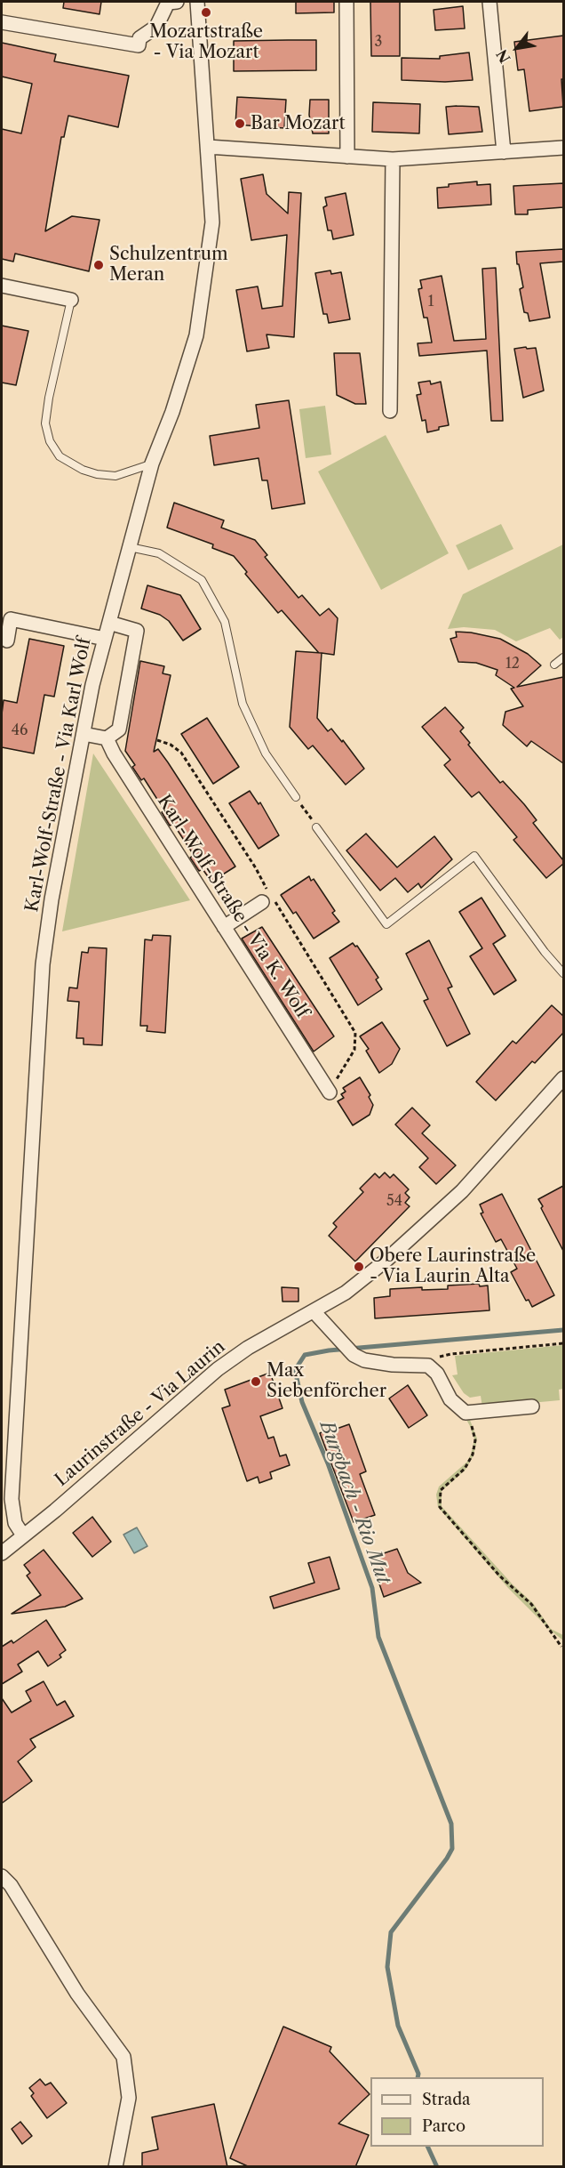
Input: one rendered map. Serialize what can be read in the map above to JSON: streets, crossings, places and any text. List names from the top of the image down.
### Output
{
  "streets": {
    "street": ["Karl-Wolf-Straße - Via Karl Wolf", "Karl-Wolf-Straße - Via K. Wolf", "Laurinstraße - Via Laurin"]
  },
  "crossings": [
    ["Karl-Wolf-Straße - Via Karl Wolf", "Laurinstraße - Via Laurin"]
  ],
  "water": ["Burgbach - Rio Mut"],
  "places": [
    "Mozartstraße - Via Mozart",
    "Bar Mozart",
    "Schulzentrum Meran",
    "Obere Laurinstraße - Via Laurin Alta",
    "Max Siebenförcher"
  ],
  "house_numbers": [
    "3",
    "1",
    "12",
    "46",
    "54"
  ],
  "legend": ["Strada", "Parco"],
  "north": "bottom left"
}
